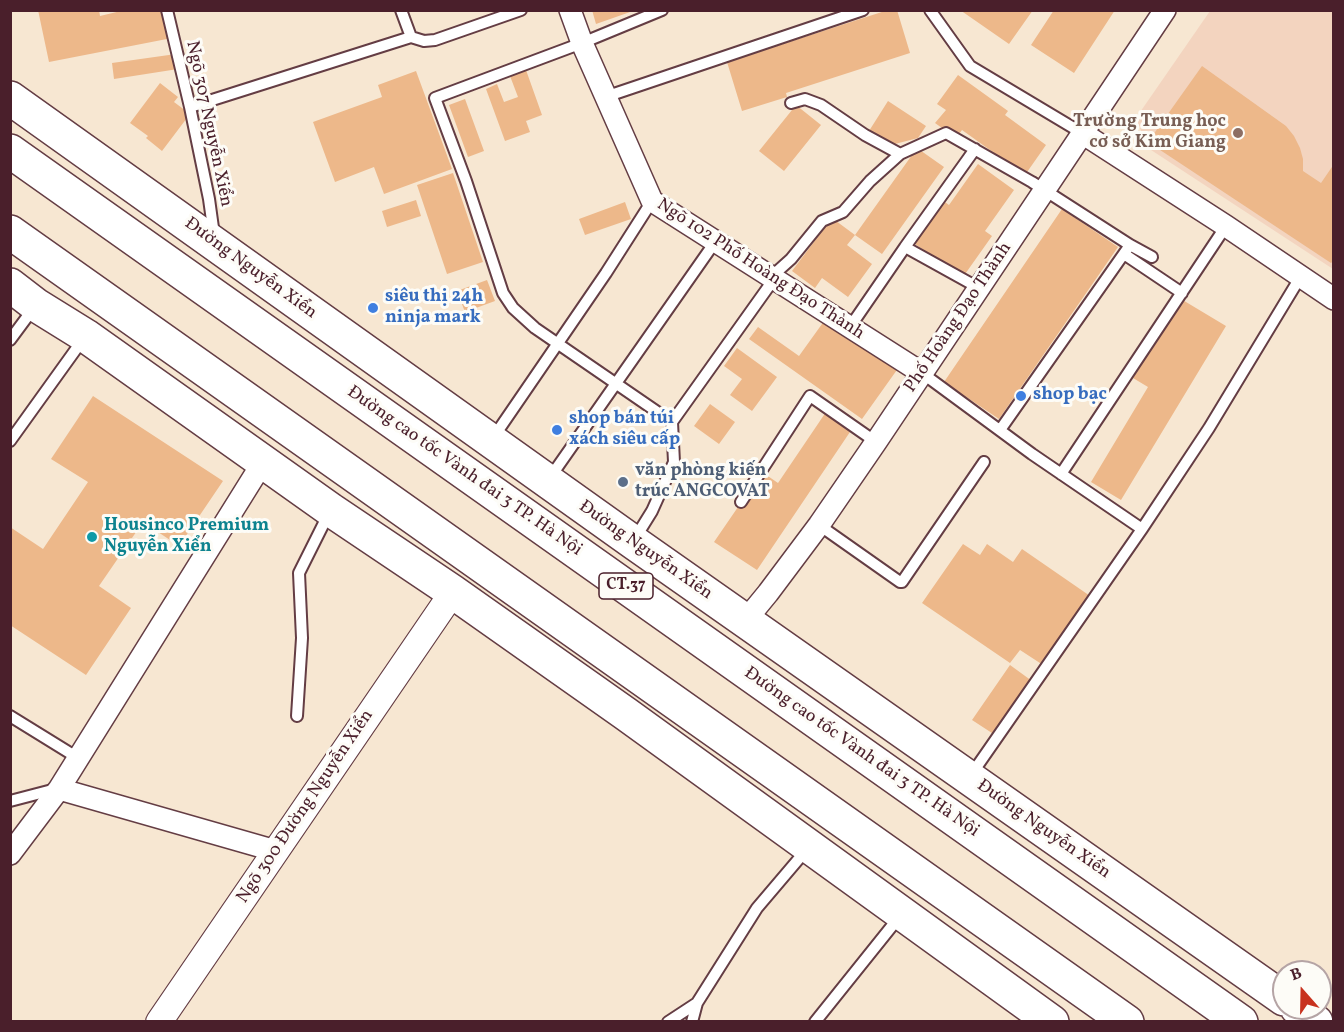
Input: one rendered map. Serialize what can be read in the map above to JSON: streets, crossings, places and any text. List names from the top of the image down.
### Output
{
  "streets": {
    "main road": ["Đường Nguyễn Xiển", "Đường cao tốc Vành đai 3 TP. Hà Nội", "CT.37"],
    "street": ["Ngõ 102 Phố Hoàng Đạo Thành", "Phố Hoàng Đạo Thành", "Ngõ 300 Đường Nguyễn Xiển"],
    "lane": ["Ngõ 307 Nguyễn Xiển"]
  },
  "crossings": [
    ["Ngõ 307 Nguyễn Xiển", "Đường Nguyễn Xiển"],
    ["Đường Nguyễn Xiển", "Phố Hoàng Đạo Thành"],
    ["Ngõ 102 Phố Hoàng Đạo Thành", "Phố Hoàng Đạo Thành"]
  ],
  "places": [
    "Trường Trung học cơ sở Kim Giang",
    "siêu thị 24h ninja mark",
    "shop bạc",
    "shop bán túi xách siêu cấp",
    "văn phòng kiến trúc ANGCOVAT",
    "Housinco Premium Nguyễn Xiển"
  ],
  "north": "top"
}
